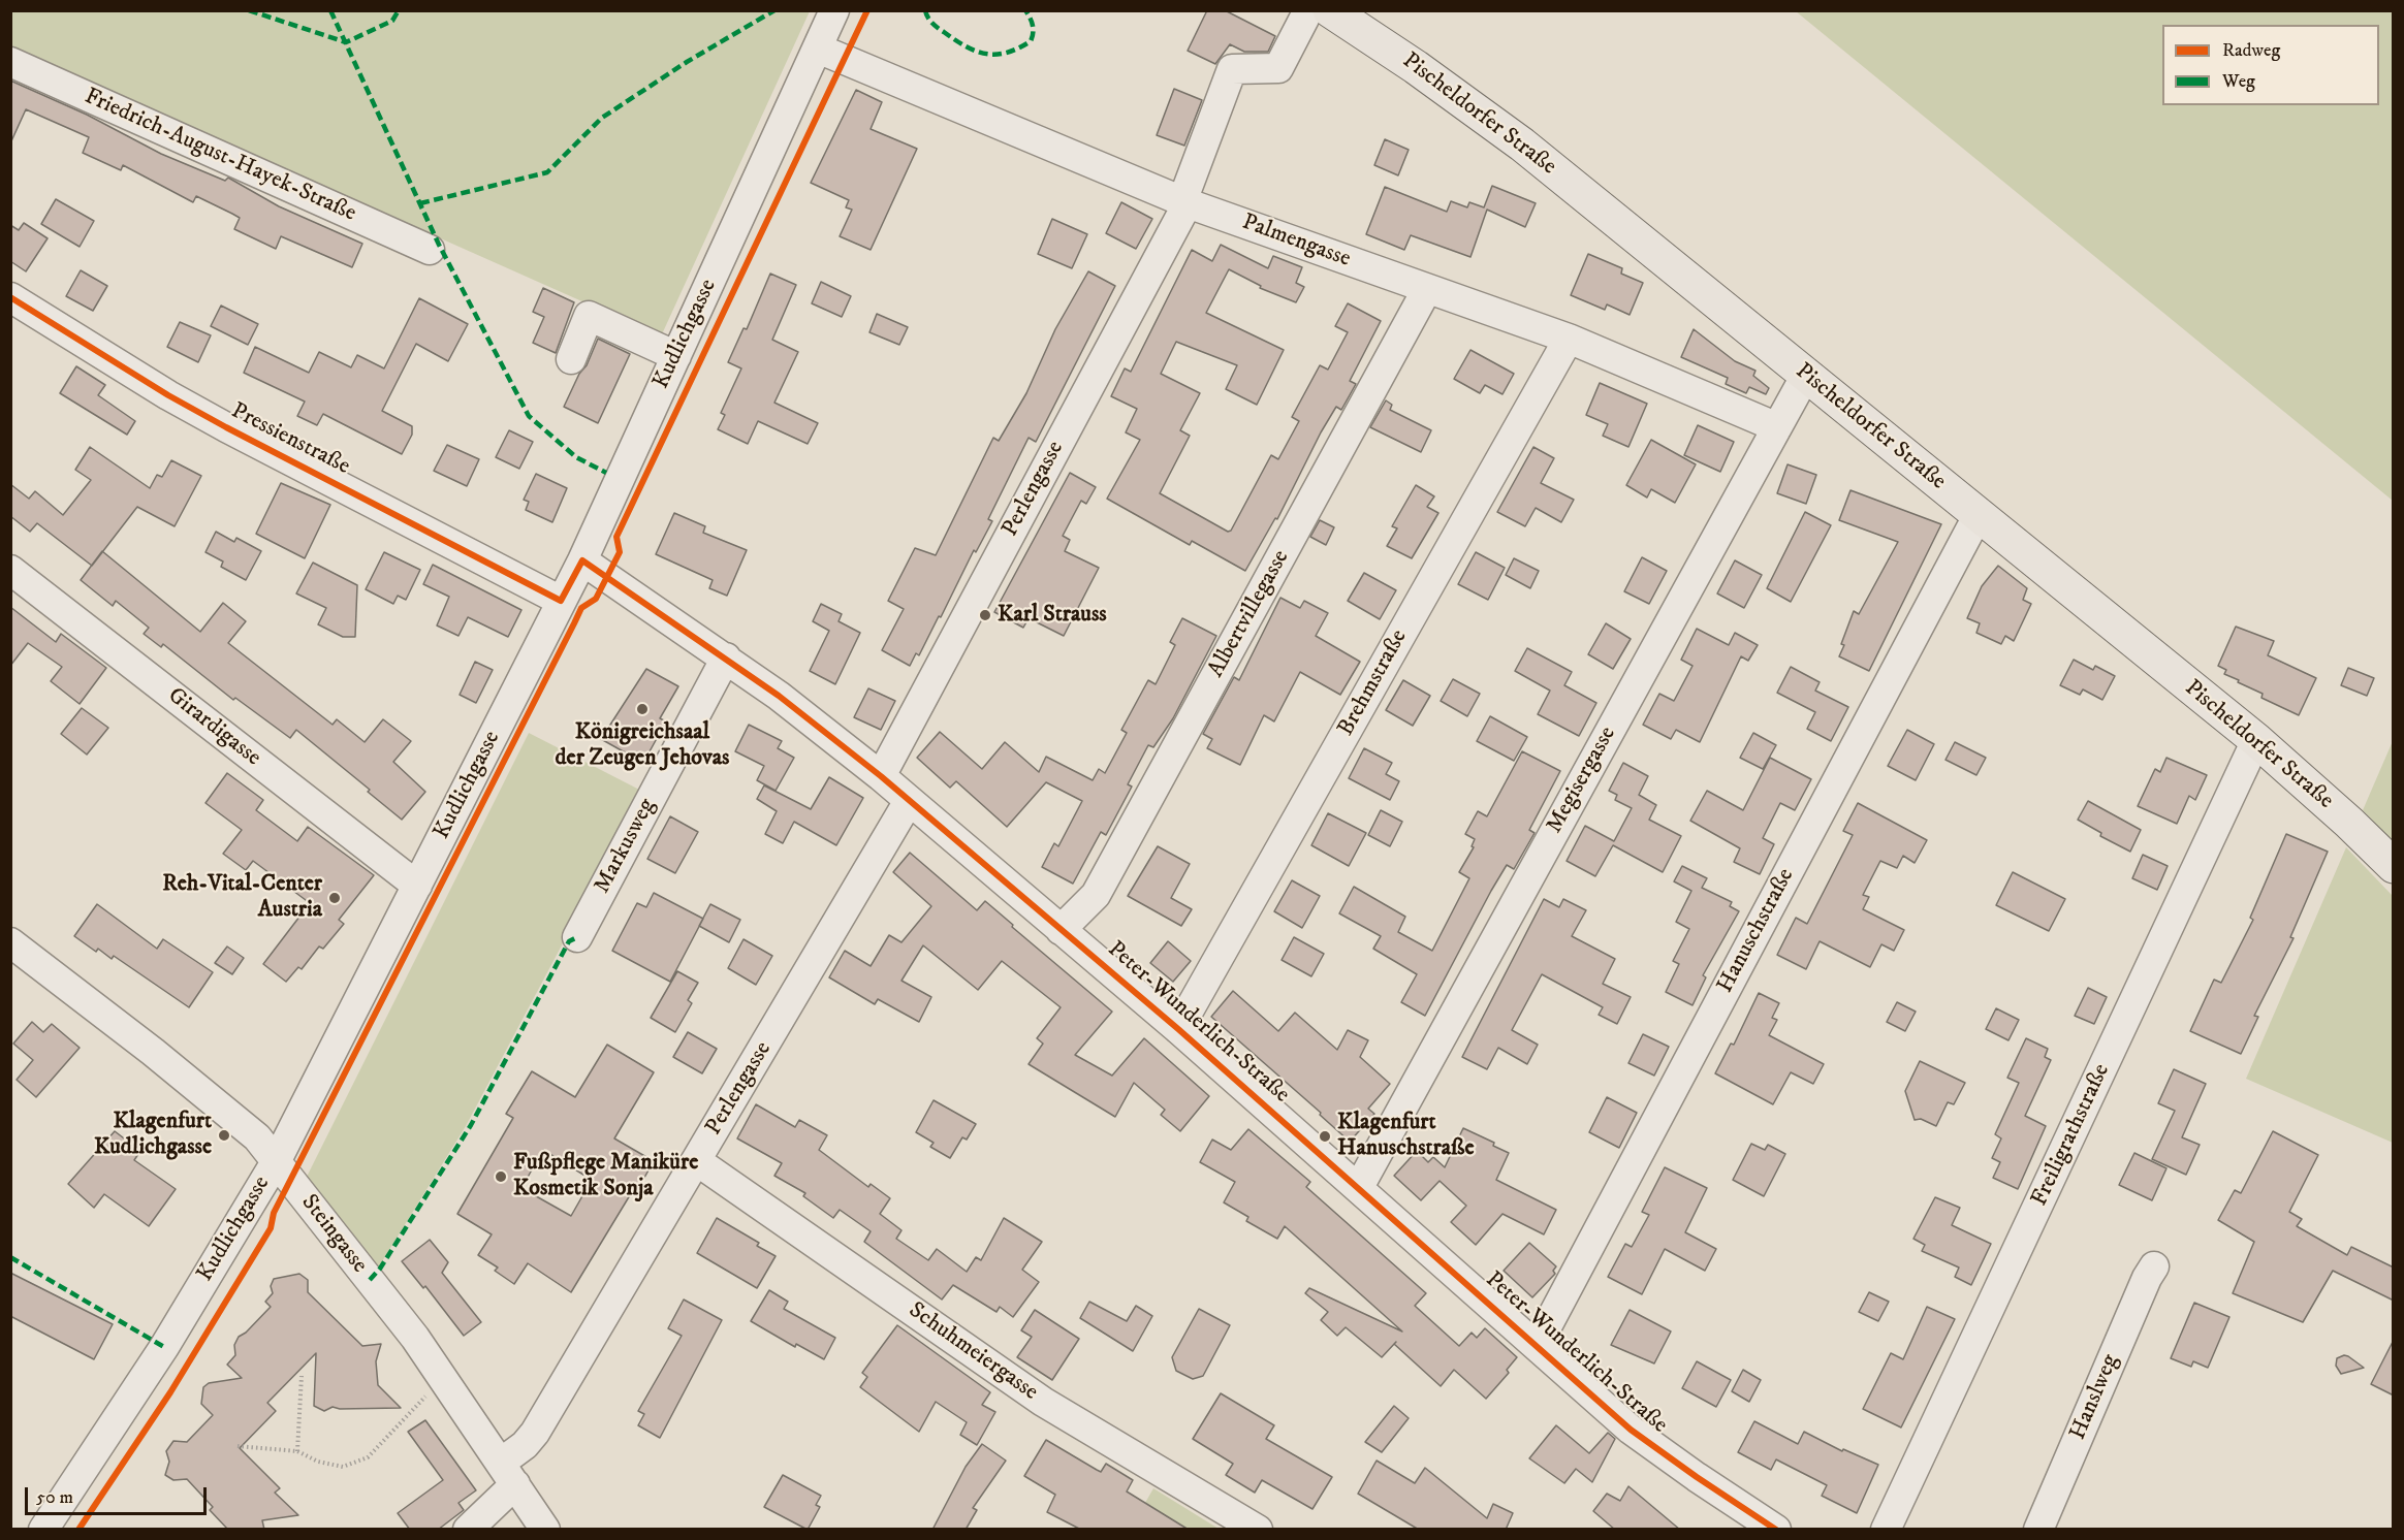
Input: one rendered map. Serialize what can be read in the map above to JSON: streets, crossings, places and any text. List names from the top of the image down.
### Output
{
  "streets": {
    "main road": ["Pischeldorfer Straße"],
    "street": [
      "Friedrich-August-Hayek-Straße",
      "Palmengasse",
      "Kudlichgasse",
      "Pressienstraße",
      "Perlengasse",
      "Albertvillegasse",
      "Brehmstraße",
      "Girardigasse",
      "Megisergasse",
      "Markusweg",
      "Hanuschstraße",
      "Peter-Wunderlich-Straße",
      "Freiligrathstraße",
      "Steingasse",
      "Schuhmeiergasse",
      "Hanslweg"
    ]
  },
  "crossings": [
    ["Pischeldorfer Straße", "Megisergasse"],
    ["Pischeldorfer Straße", "Hanuschstraße"],
    ["Pischeldorfer Straße", "Freiligrathstraße"],
    ["Palmengasse", "Kudlichgasse"],
    ["Palmengasse", "Perlengasse"],
    ["Palmengasse", "Albertvillegasse"],
    ["Palmengasse", "Brehmstraße"],
    ["Palmengasse", "Megisergasse"],
    ["Kudlichgasse", "Pressienstraße"],
    ["Kudlichgasse", "Girardigasse"],
    ["Kudlichgasse", "Peter-Wunderlich-Straße"],
    ["Kudlichgasse", "Steingasse"],
    ["Perlengasse", "Peter-Wunderlich-Straße"],
    ["Perlengasse", "Steingasse"],
    ["Perlengasse", "Schuhmeiergasse"],
    ["Albertvillegasse", "Peter-Wunderlich-Straße"],
    ["Brehmstraße", "Peter-Wunderlich-Straße"],
    ["Megisergasse", "Peter-Wunderlich-Straße"],
    ["Markusweg", "Peter-Wunderlich-Straße"],
    ["Hanuschstraße", "Peter-Wunderlich-Straße"]
  ],
  "places": [
    "Karl Strauss",
    "Königreichsaal der Zeugen Jehovas",
    "Reh-Vital-Center Austria",
    "Klagenfurt Kudlichgasse",
    "Klagenfurt Hanuschstraße",
    "Fußpflege Maniküre Kosmetik Sonja"
  ],
  "legend": ["Radweg", "Weg"],
  "scale_bar": "50 m"
}
